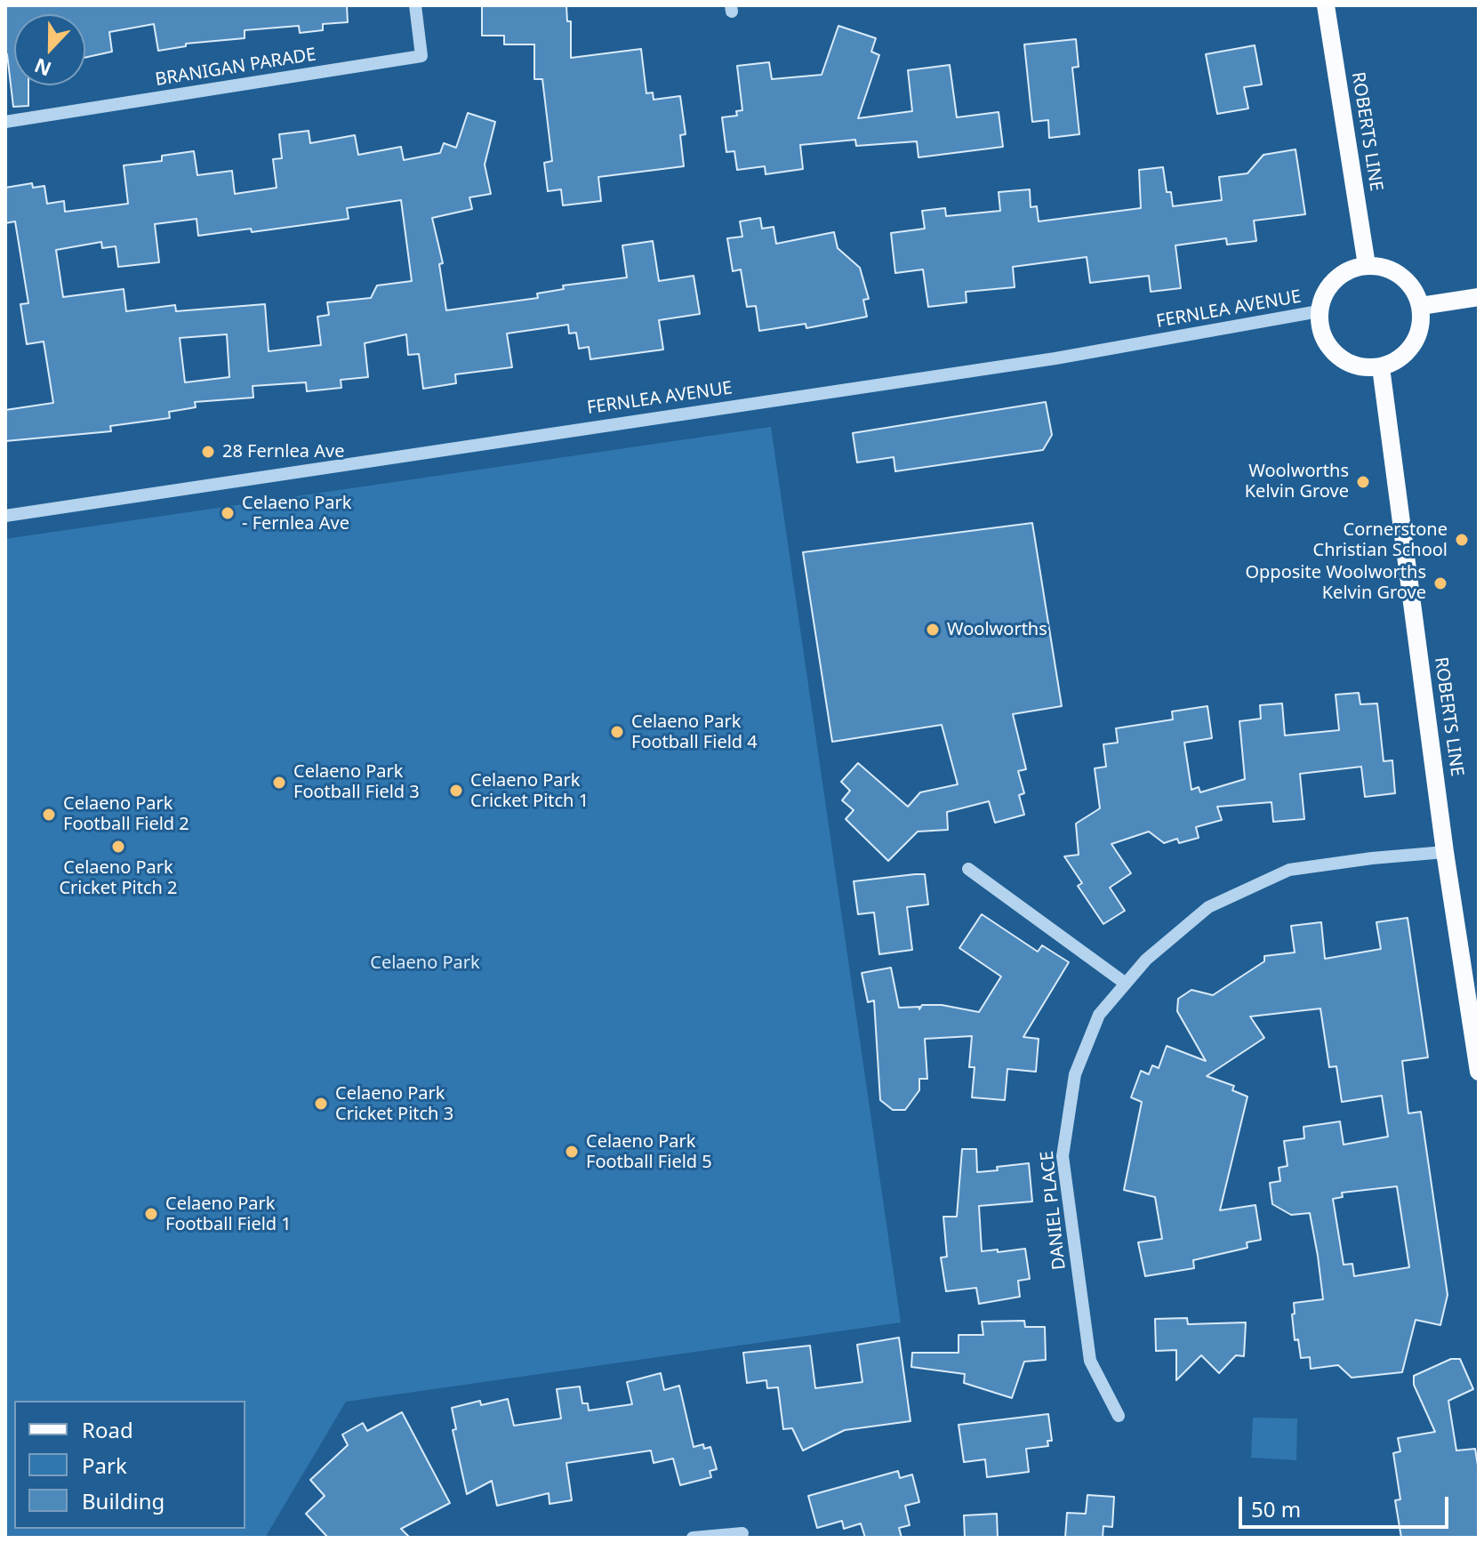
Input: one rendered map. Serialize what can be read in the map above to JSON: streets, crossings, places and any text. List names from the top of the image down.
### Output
{
  "streets": {
    "main road": ["ROBERTS LINE"],
    "street": ["BRANIGAN PARADE", "FERNLEA AVENUE", "DANIEL PLACE"]
  },
  "crossings": [
    ["ROBERTS LINE", "FERNLEA AVENUE"],
    ["ROBERTS LINE", "DANIEL PLACE"]
  ],
  "parks": ["Celaeno Park"],
  "places": [
    "28 Fernlea Ave",
    "Woolworths Kelvin Grove",
    "Celaeno Park - Fernlea Ave",
    "Cornerstone Christian School",
    "Opposite Woolworths Kelvin Grove",
    "Woolworths",
    "Celaeno Park Football Field 4",
    "Celaeno Park Football Field 3",
    "Celaeno Park Cricket Pitch 1",
    "Celaeno Park Football Field 2",
    "Celaeno Park Cricket Pitch 2",
    "Celaeno Park Cricket Pitch 3",
    "Celaeno Park Football Field 5",
    "Celaeno Park Football Field 1"
  ],
  "legend": ["Road", "Park", "Building"],
  "scale_bar": "50 m",
  "north": "bottom"
}
